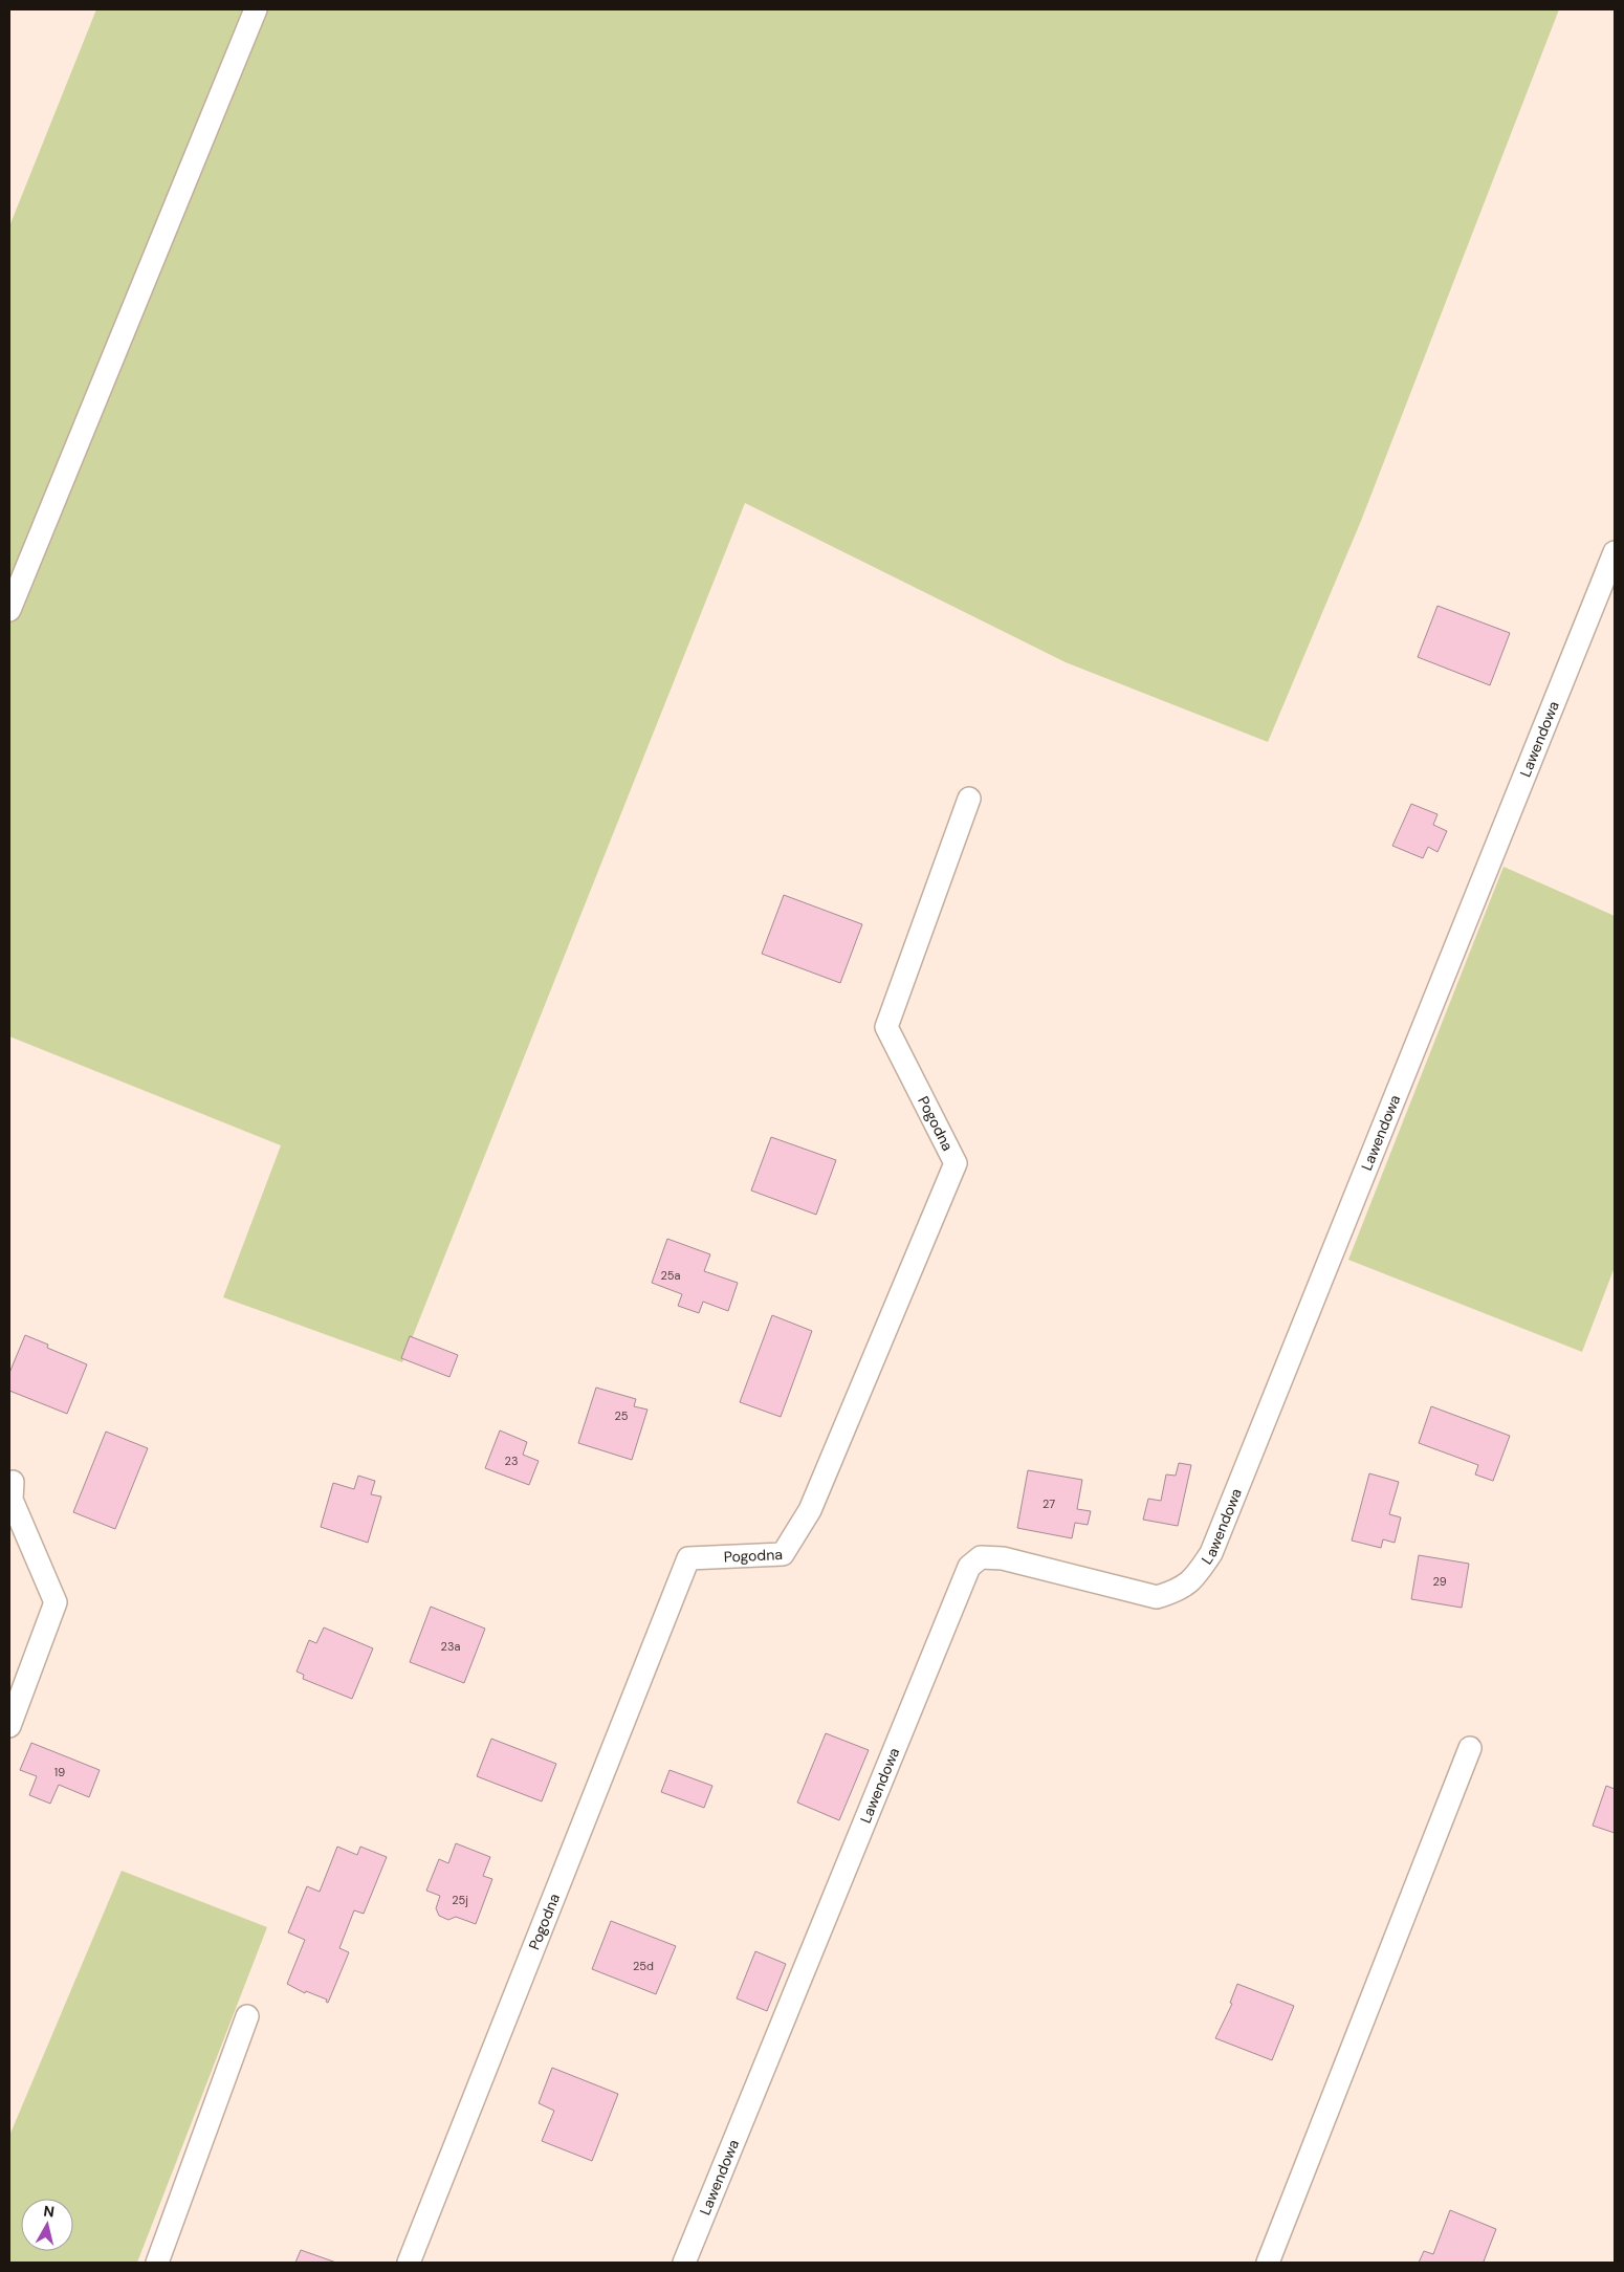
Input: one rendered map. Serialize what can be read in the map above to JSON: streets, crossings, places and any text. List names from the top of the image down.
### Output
{
  "streets": {
    "lane": ["Lawendowa", "Pogodna"]
  },
  "house_numbers": [
    "25a",
    "25",
    "23",
    "27",
    "29",
    "23a",
    "19",
    "25j",
    "25d"
  ],
  "north": "top"
}
